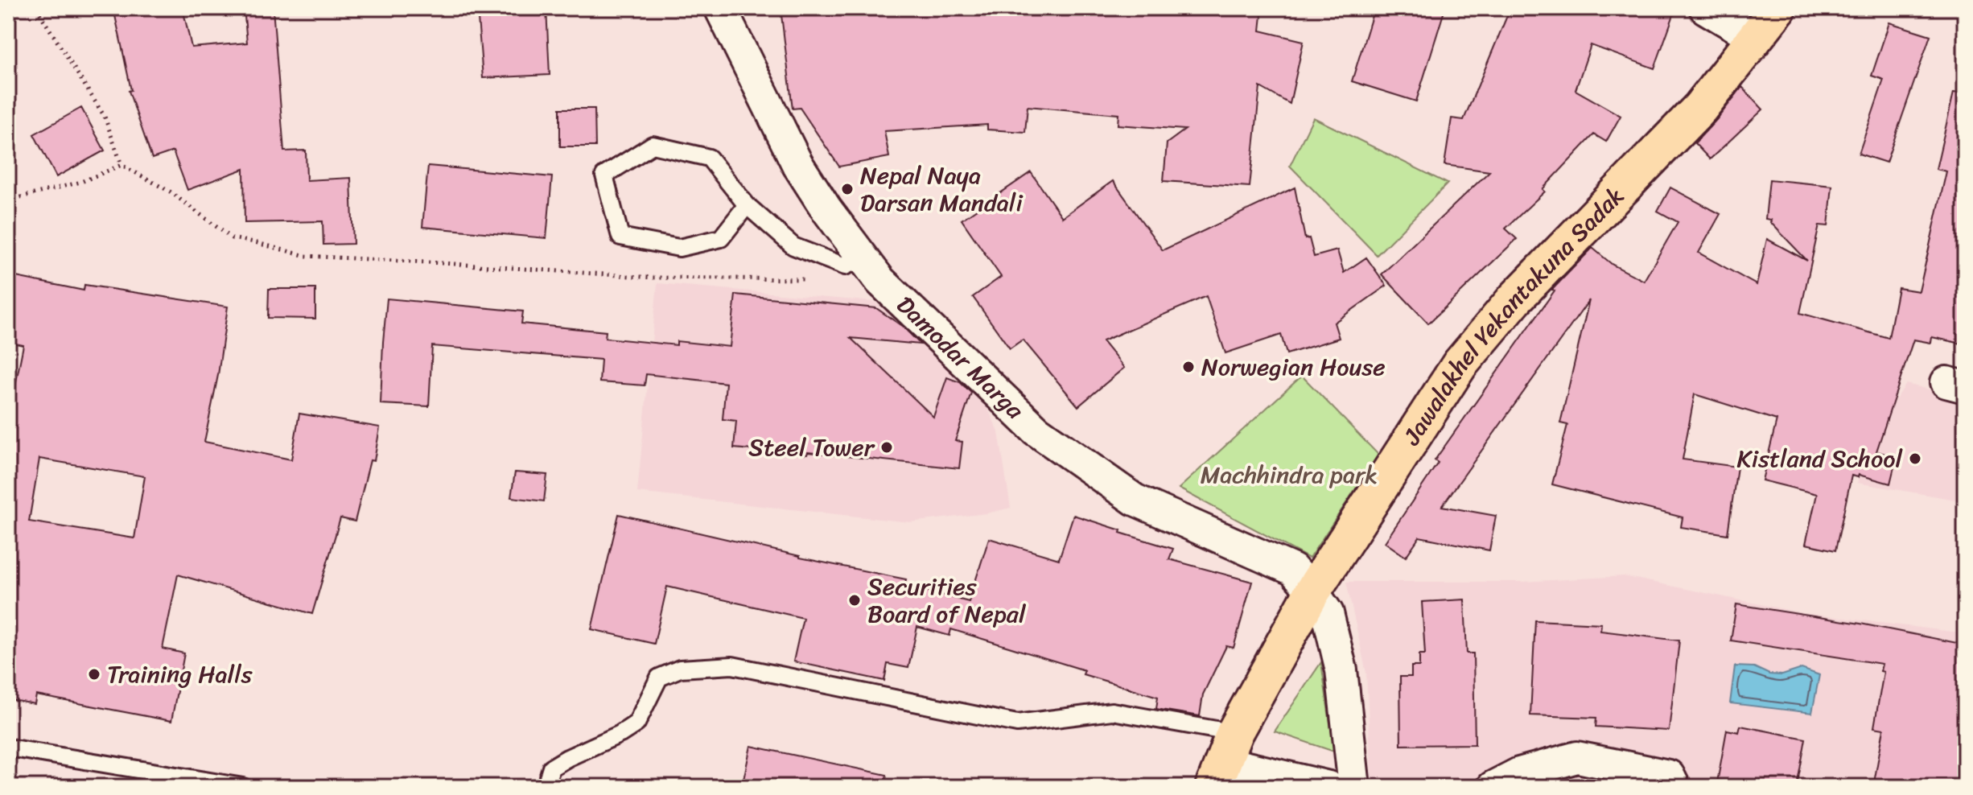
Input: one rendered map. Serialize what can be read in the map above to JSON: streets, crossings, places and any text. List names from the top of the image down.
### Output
{
  "streets": {
    "main road": ["Jawalakhel Yekantakuna Sadak"],
    "street": ["Damodar Marga"]
  },
  "crossings": [
    ["Jawalakhel Yekantakuna Sadak", "Damodar Marga"]
  ],
  "parks": ["Machhindra park"],
  "places": [
    "Nepal Naya Darsan Mandali",
    "Norwegian House",
    "Steel Tower",
    "Kistland School",
    "Securities Board of Nepal",
    "Training Halls"
  ]
}
